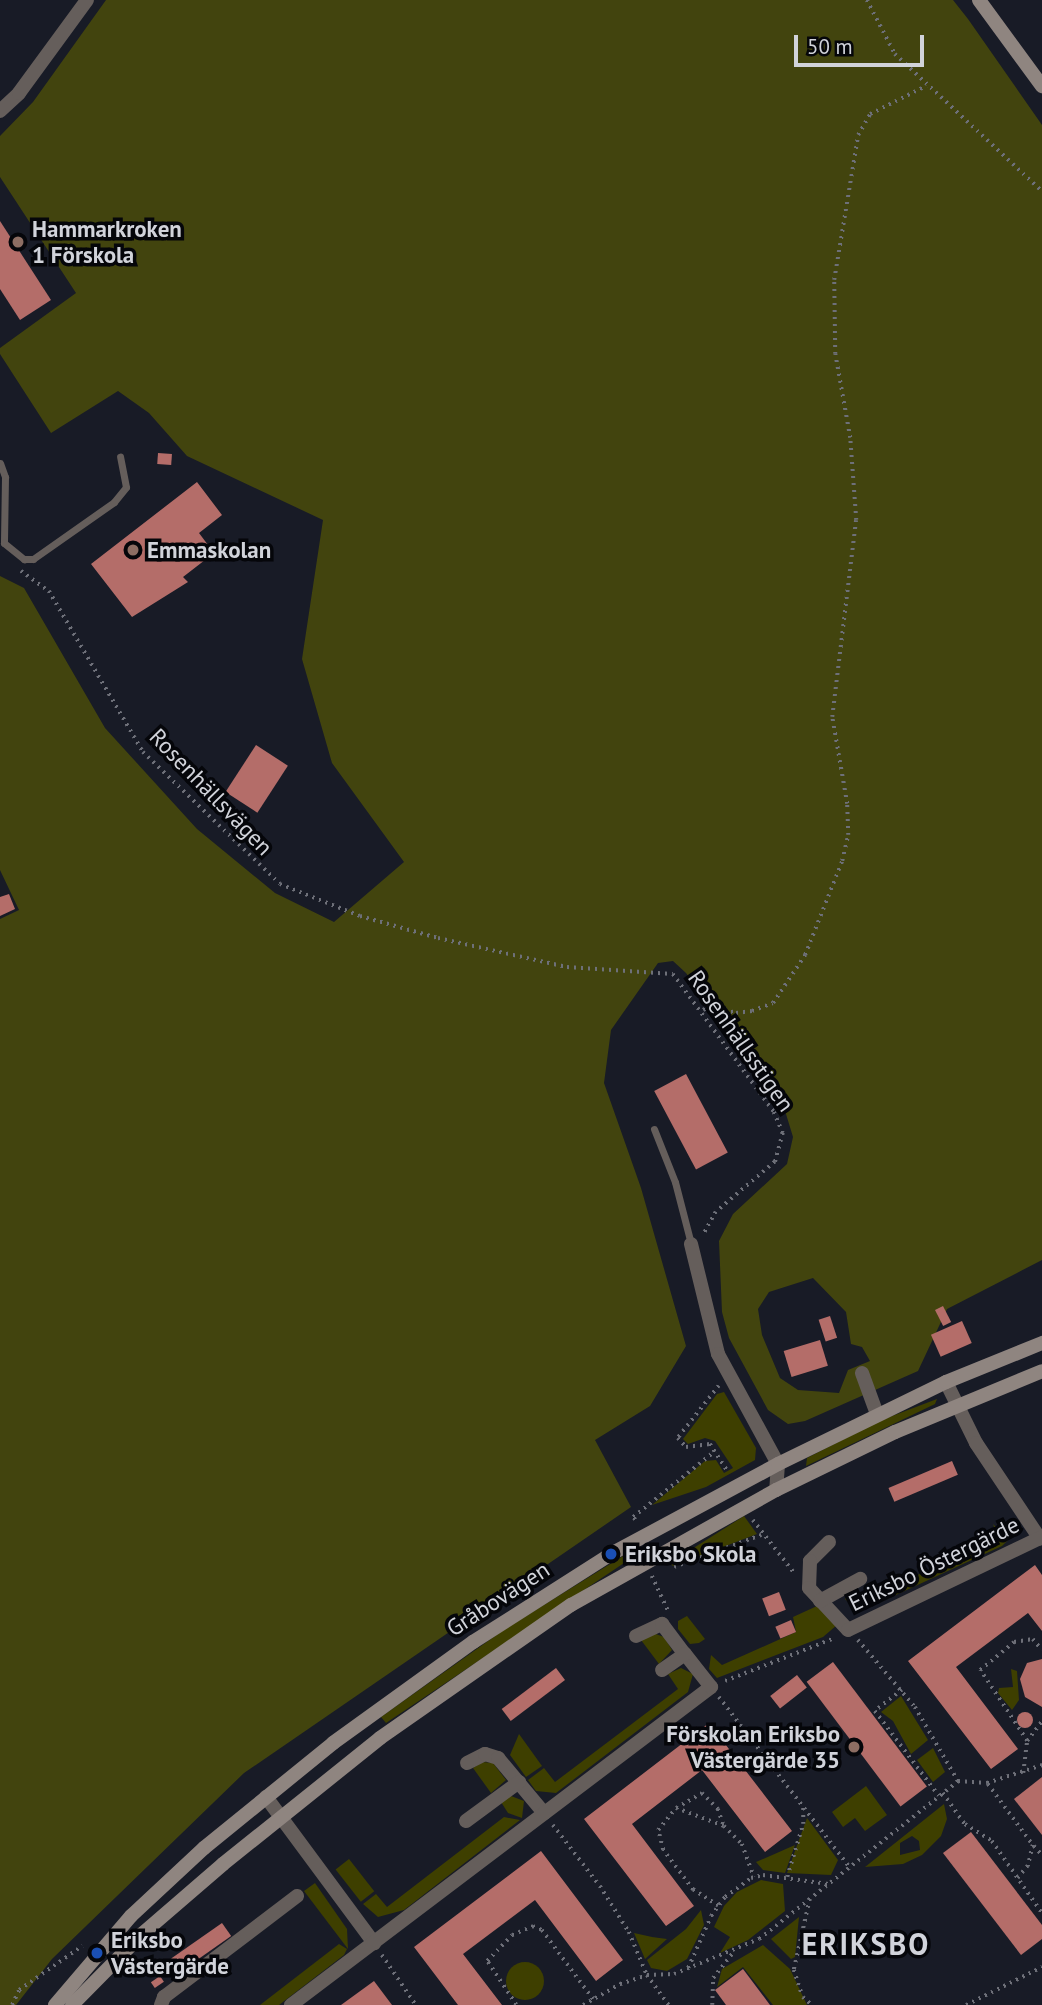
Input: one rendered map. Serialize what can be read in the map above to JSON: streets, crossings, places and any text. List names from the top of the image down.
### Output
{
  "streets": {
    "main road": ["Gråbovägen"],
    "street": ["Eriksbo Östergärde"],
    "path": ["Rosenhällsvägen", "Rosenhällsstigen"]
  },
  "crossings": [
    ["Rosenhällsvägen", "Rosenhällsstigen"],
    ["Eriksbo Östergärde", "Gråbovägen"]
  ],
  "districts": ["ERIKSBO"],
  "places": [
    "Hammarkroken 1 Förskola",
    "Emmaskolan",
    "Eriksbo Skola",
    "Förskolan Eriksbo Västergärde 35",
    "Eriksbo Västergärde"
  ],
  "scale_bar": "50 m"
}
